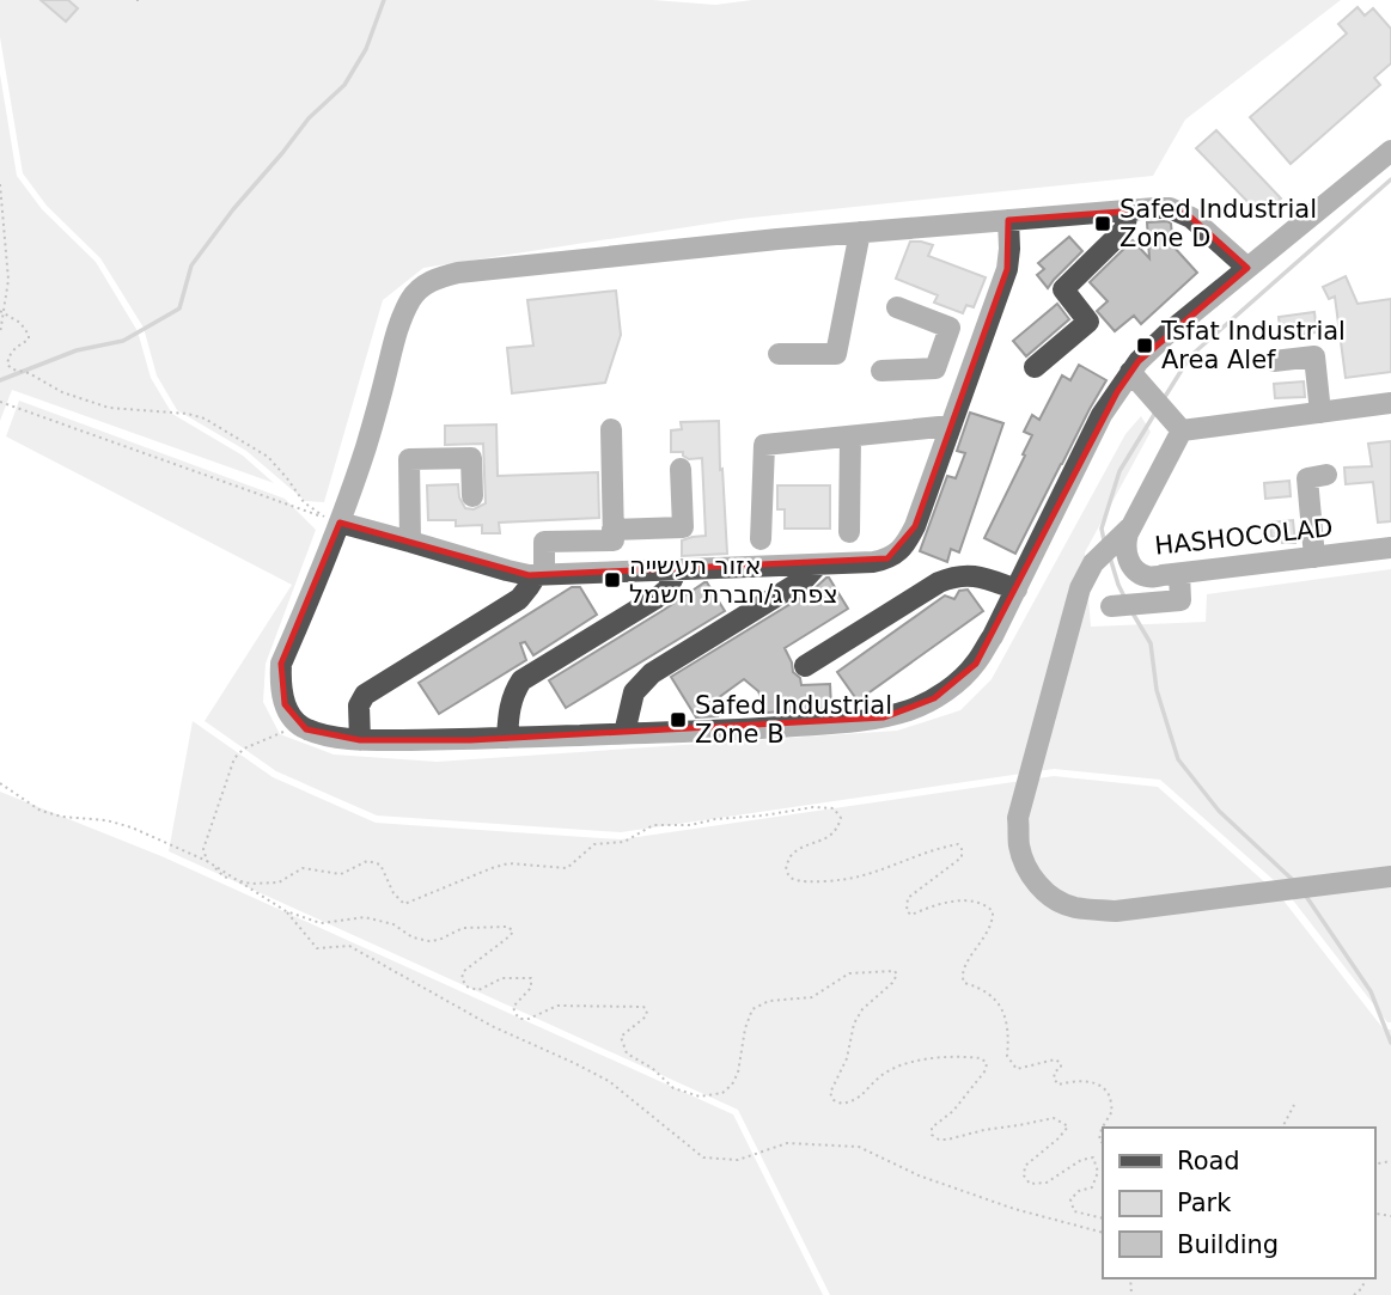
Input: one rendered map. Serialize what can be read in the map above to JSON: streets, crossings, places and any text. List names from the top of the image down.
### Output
{
  "streets": {
    "street": ["HASHOCOLAD"]
  },
  "places": {
    "transit": [
      "Safed Industrial Zone D",
      "Tsfat Industrial Area Alef",
      "אזור תעשייה צפת ג/חברת חשמל",
      "Safed Industrial Zone B"
    ]
  },
  "legend": ["Road", "Park", "Building"]
}
